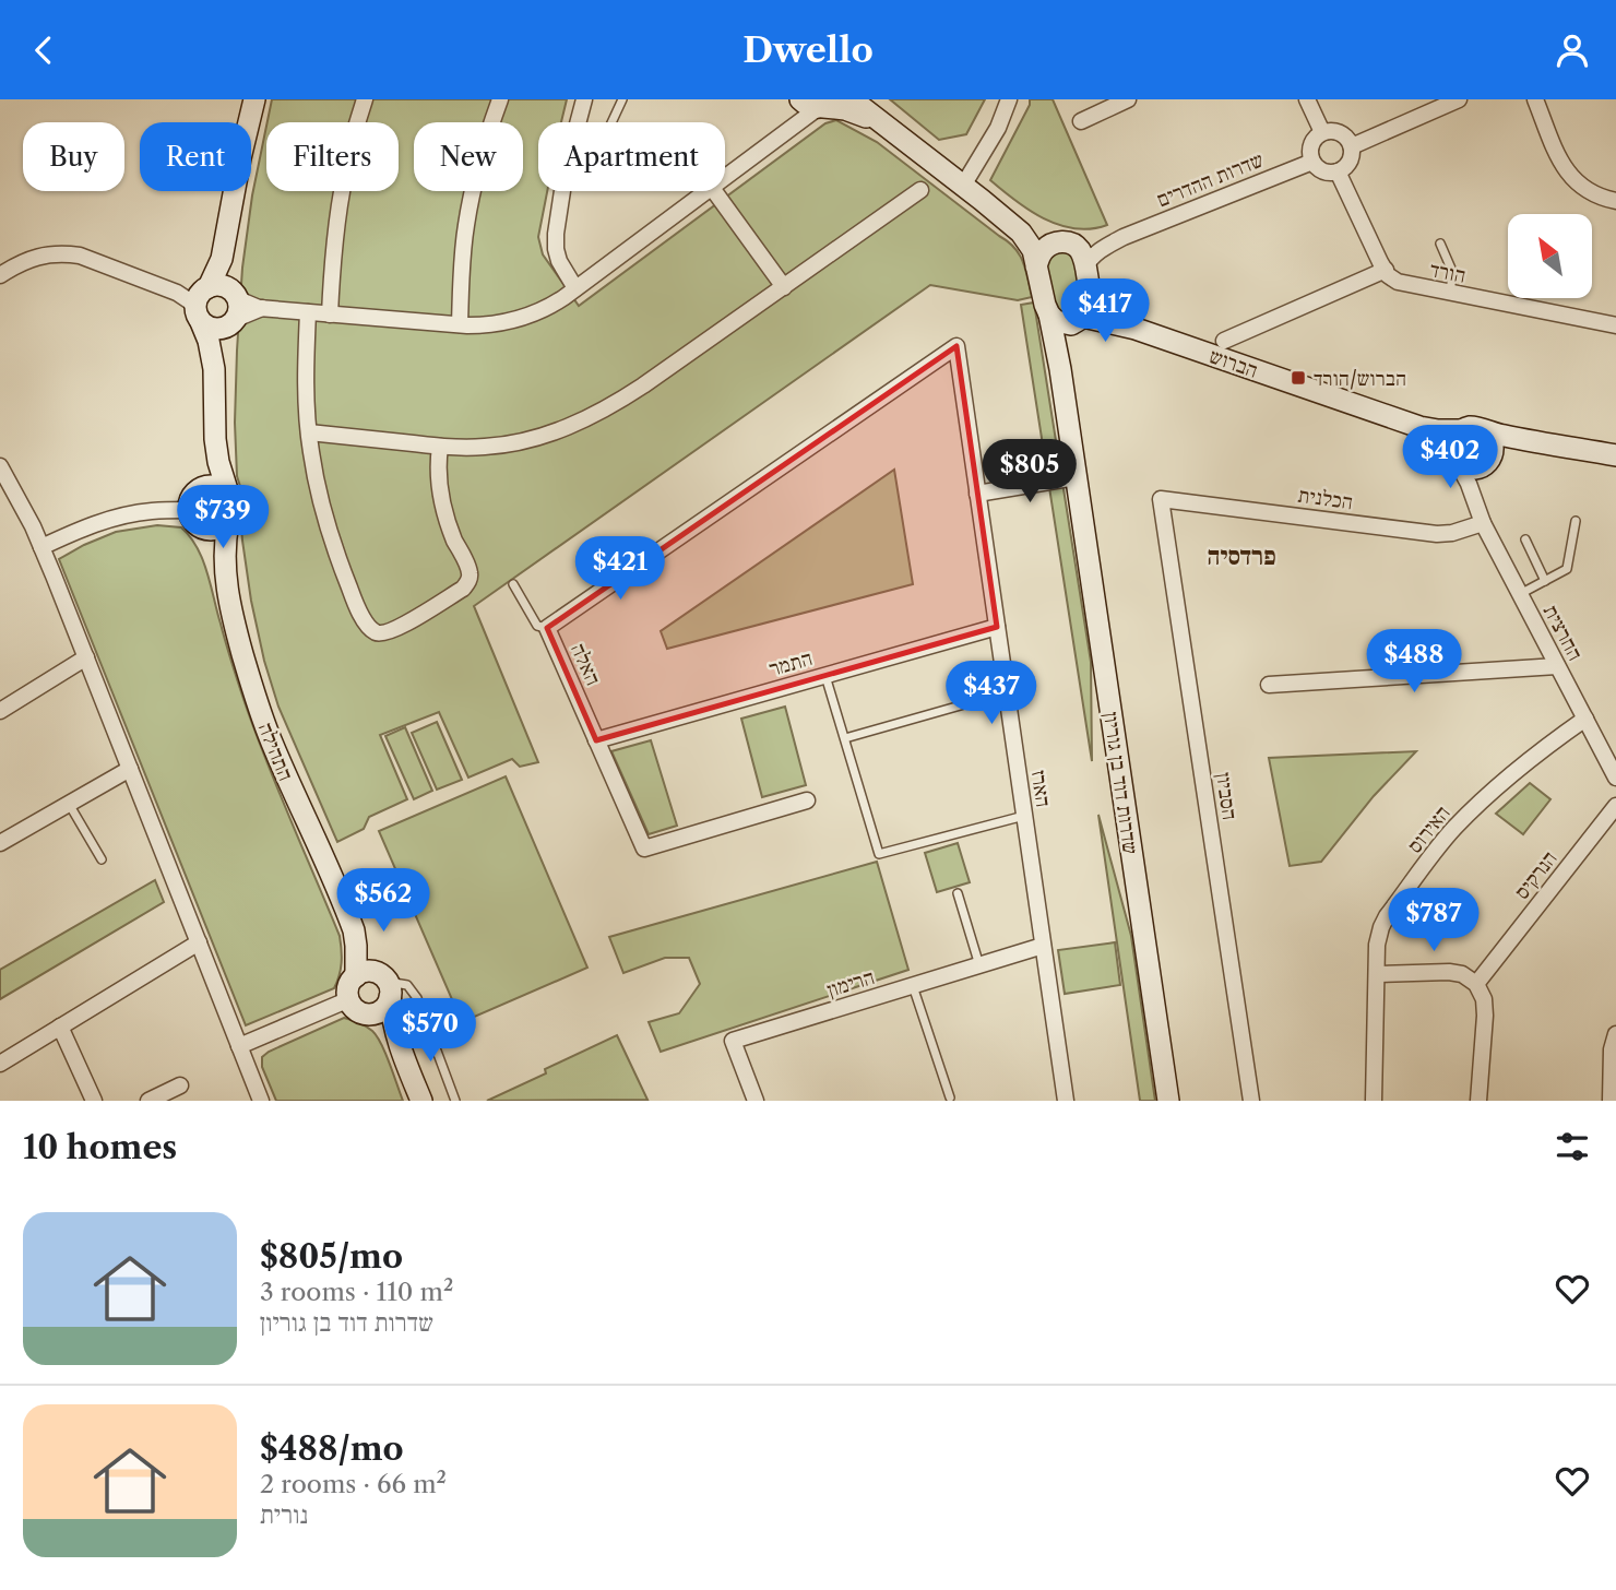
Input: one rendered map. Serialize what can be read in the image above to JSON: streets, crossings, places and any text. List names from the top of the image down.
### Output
{
  "streets": {
    "street": [
      "שדרות ההדרים",
      "הורד",
      "הברוש",
      "הכלנית",
      "החרצית",
      "התמר",
      "האלה",
      "התהילה",
      "שדרות דוד בן גוריון",
      "הארז",
      "הסביון",
      "האירוס",
      "הנרקיס",
      "הרימון"
    ]
  },
  "crossings": [
    ["שדרות ההדרים", "הברוש"],
    ["שדרות ההדרים", "שדרות דוד בן גוריון"],
    ["הברוש", "החרצית"],
    ["הברוש", "שדרות דוד בן גוריון"],
    ["הכלנית", "החרצית"],
    ["הכלנית", "הסביון"],
    ["החרצית", "האירוס"],
    ["התמר", "האלה"],
    ["התמר", "הארז"],
    ["האלה", "הארז"],
    ["הארז", "הרימון"]
  ],
  "districts": ["פרדסיה"],
  "places": {
    "transit": ["הברוש/הורד"]
  },
  "north": "top left",
  "page": {
    "header": "Dwello",
    "chip": [
      "Buy",
      "Rent",
      "Filters",
      "New",
      "Apartment"
    ],
    "price": [
      "$417",
      "$402",
      "$805",
      "$739",
      "$421",
      "$488",
      "$437",
      "$562",
      "$787",
      "$570"
    ],
    "heading": "10 homes",
    "list": [
      {
        "name": "$805/mo",
        "note": "3 rooms · 110 m² · שדרות דוד בן גוריון"
      },
      {
        "name": "$488/mo",
        "note": "2 rooms · 66 m² · נורית"
      }
    ]
  }
}
